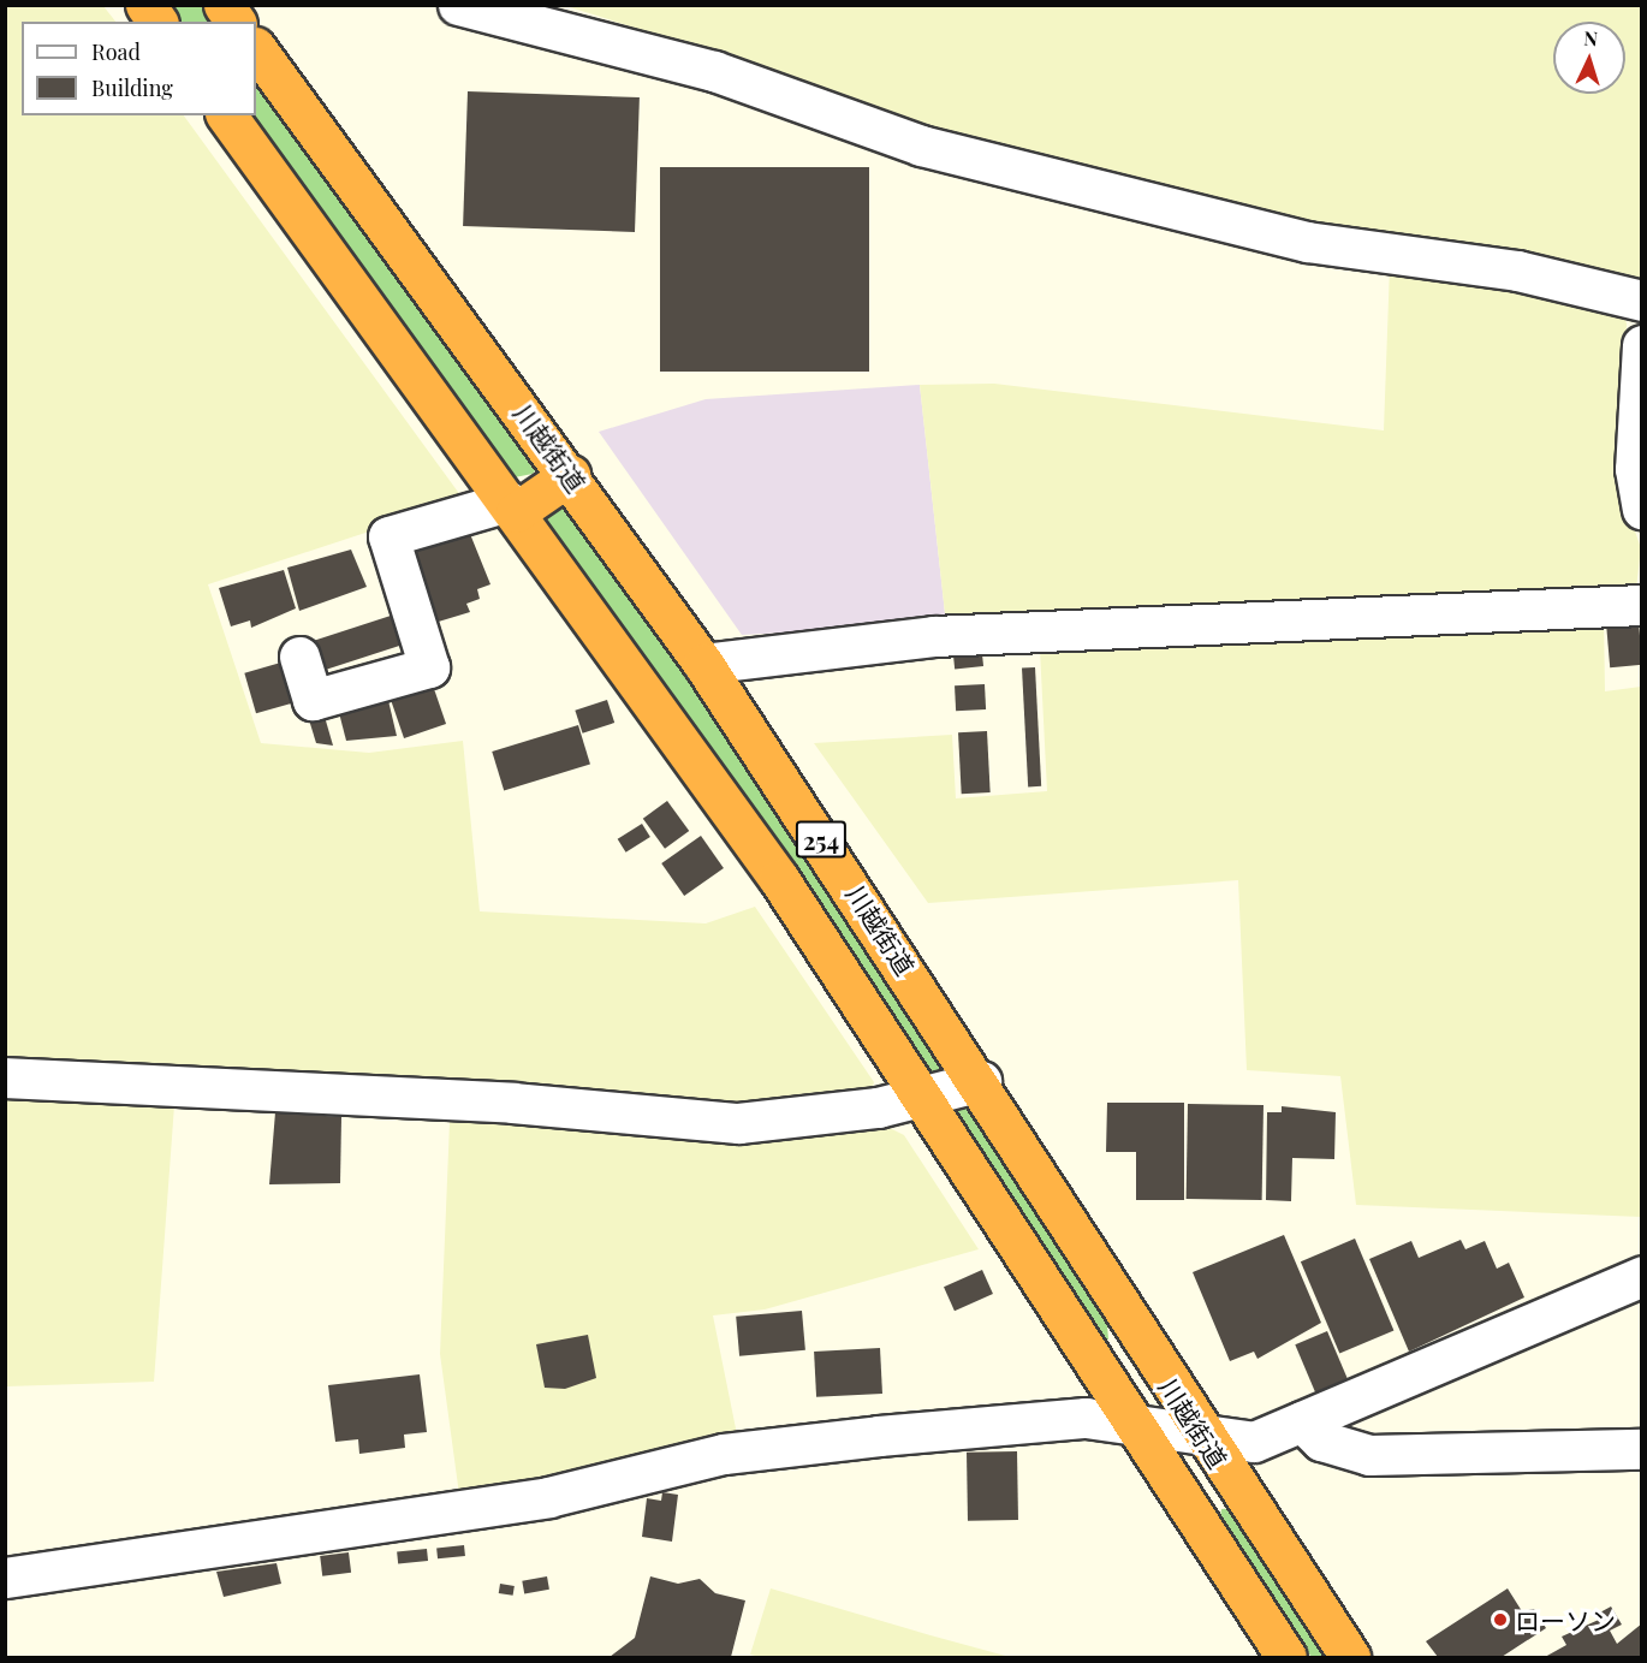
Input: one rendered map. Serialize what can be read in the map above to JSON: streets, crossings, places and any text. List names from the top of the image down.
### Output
{
  "streets": {
    "highway": ["川越街道", "254"]
  },
  "places": ["ローソン"],
  "legend": ["Road", "Building"],
  "north": "top"
}
